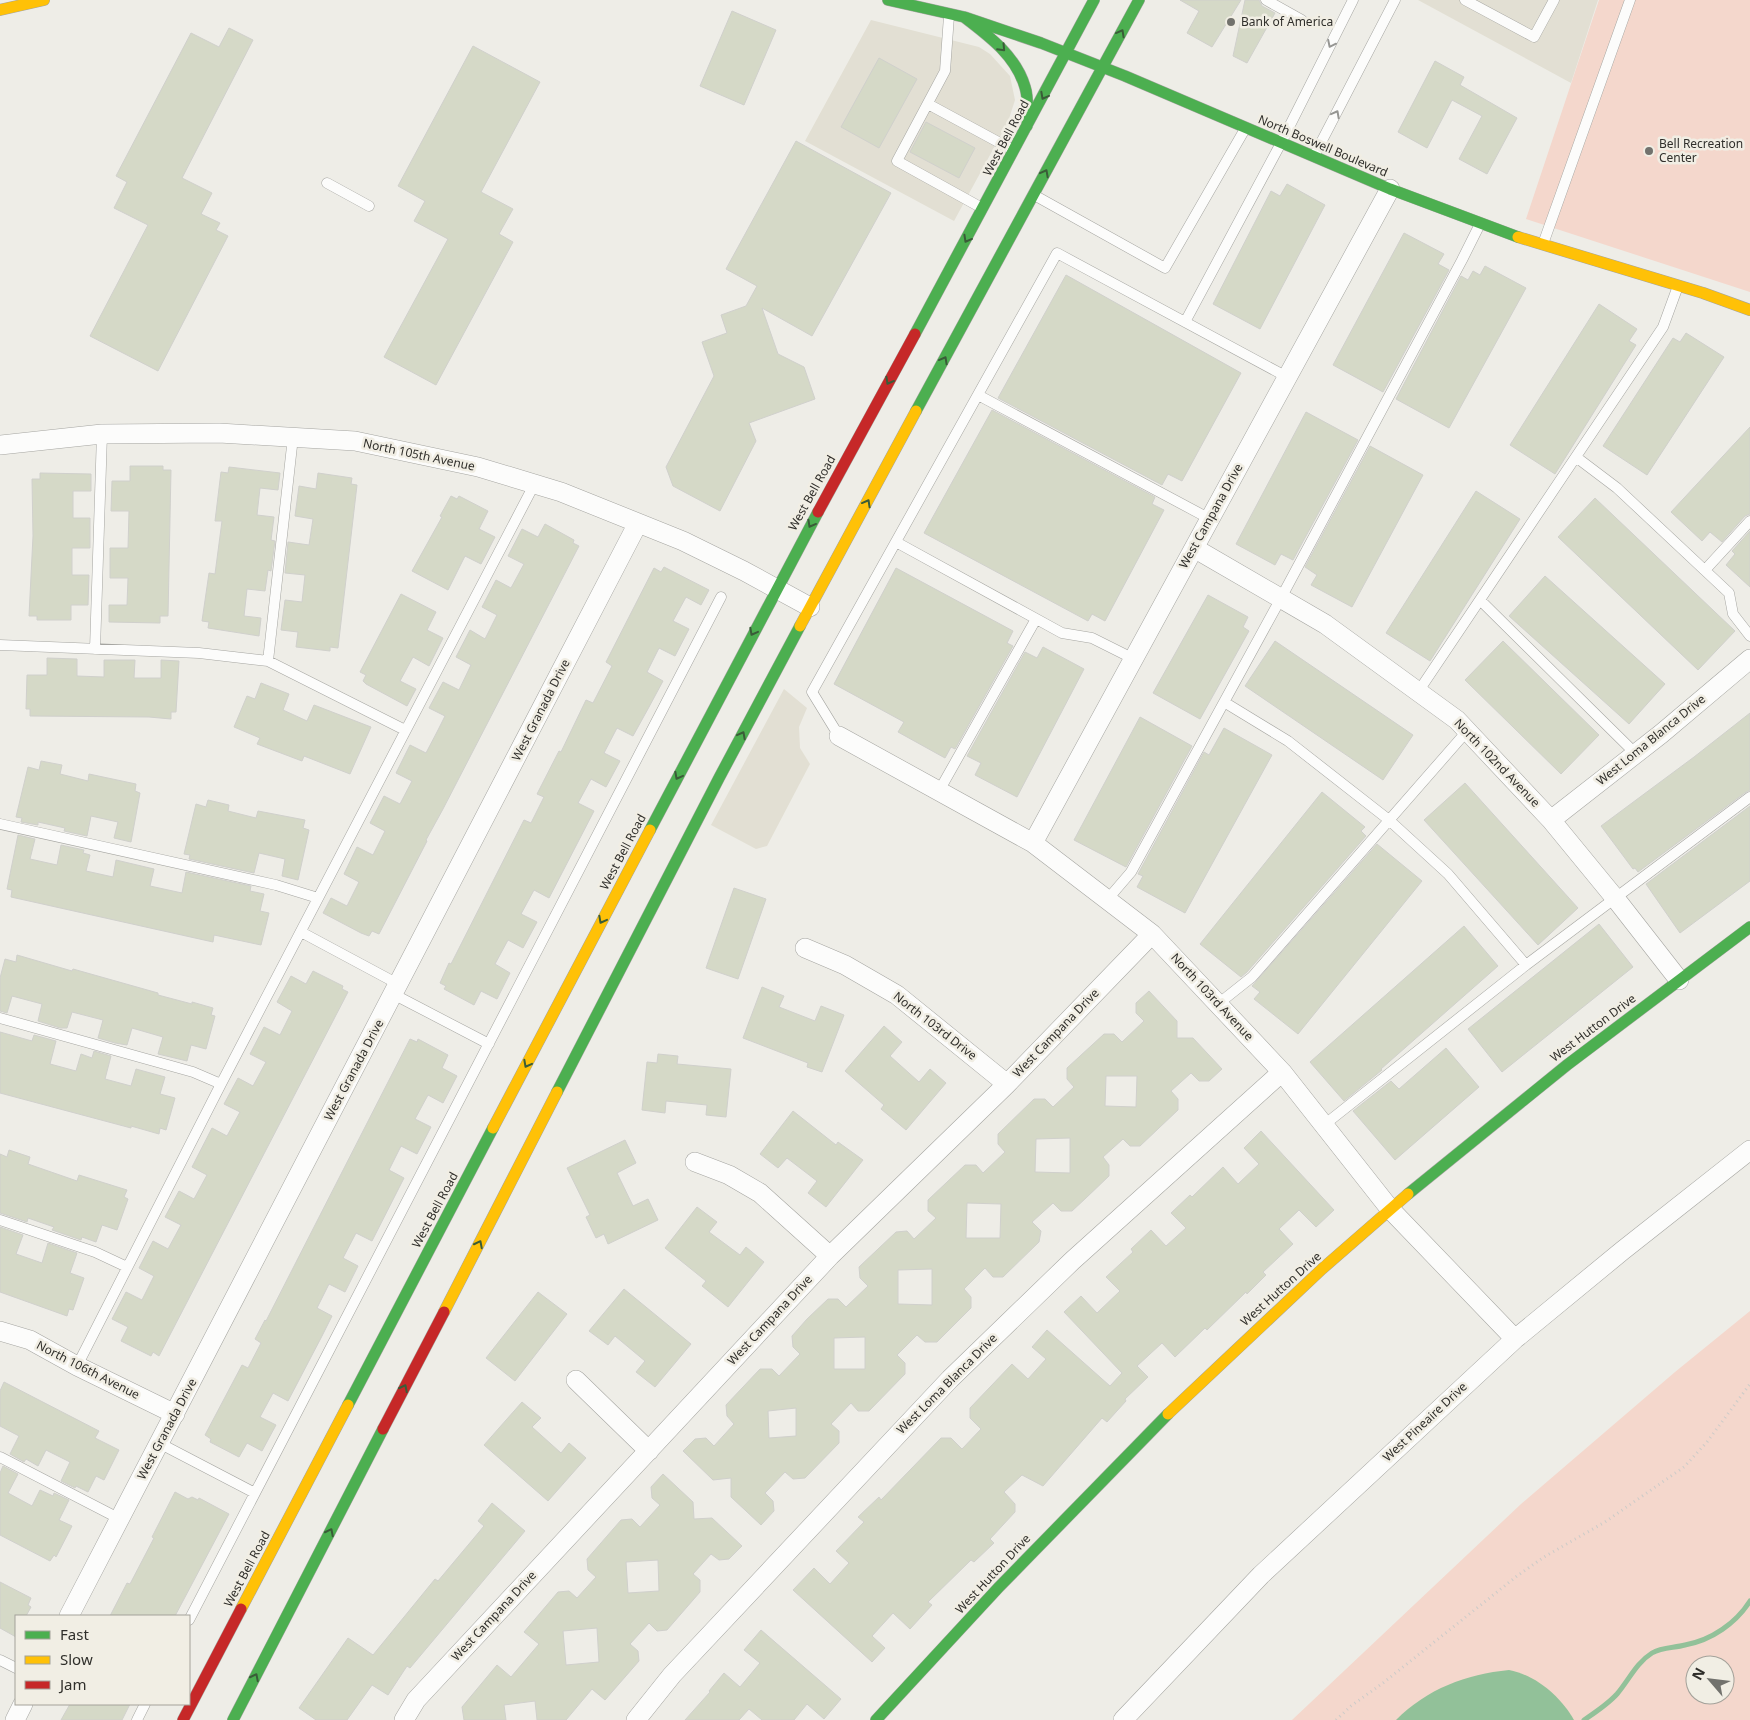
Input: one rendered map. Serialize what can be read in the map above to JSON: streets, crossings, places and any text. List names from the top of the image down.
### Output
{
  "streets": {
    "main road": ["West Bell Road", "North Boswell Boulevard", "West Hutton Drive"],
    "street": [
      "North 105th Avenue",
      "West Campana Drive",
      "West Granada Drive",
      "West Loma Blanca Drive",
      "North 102nd Avenue",
      "North 103rd Avenue",
      "North 103rd Drive",
      "North 106th Avenue",
      "West Pineaire Drive"
    ]
  },
  "crossings": [
    ["West Bell Road", "North Boswell Boulevard"],
    ["West Bell Road", "North 105th Avenue"],
    ["North Boswell Boulevard", "West Campana Drive"],
    ["North 105th Avenue", "West Granada Drive"],
    ["West Campana Drive", "North 102nd Avenue"],
    ["West Campana Drive", "North 103rd Avenue"],
    ["West Campana Drive", "North 103rd Drive"],
    ["West Granada Drive", "North 106th Avenue"],
    ["West Loma Blanca Drive", "North 102nd Avenue"],
    ["West Loma Blanca Drive", "North 103rd Avenue"],
    ["North 102nd Avenue", "West Hutton Drive"],
    ["North 103rd Avenue", "West Hutton Drive"],
    ["North 103rd Avenue", "West Pineaire Drive"]
  ],
  "places": ["Bank of America", "Bell Recreation Center"],
  "legend": ["Fast", "Slow", "Jam"],
  "north": "top left"
}
